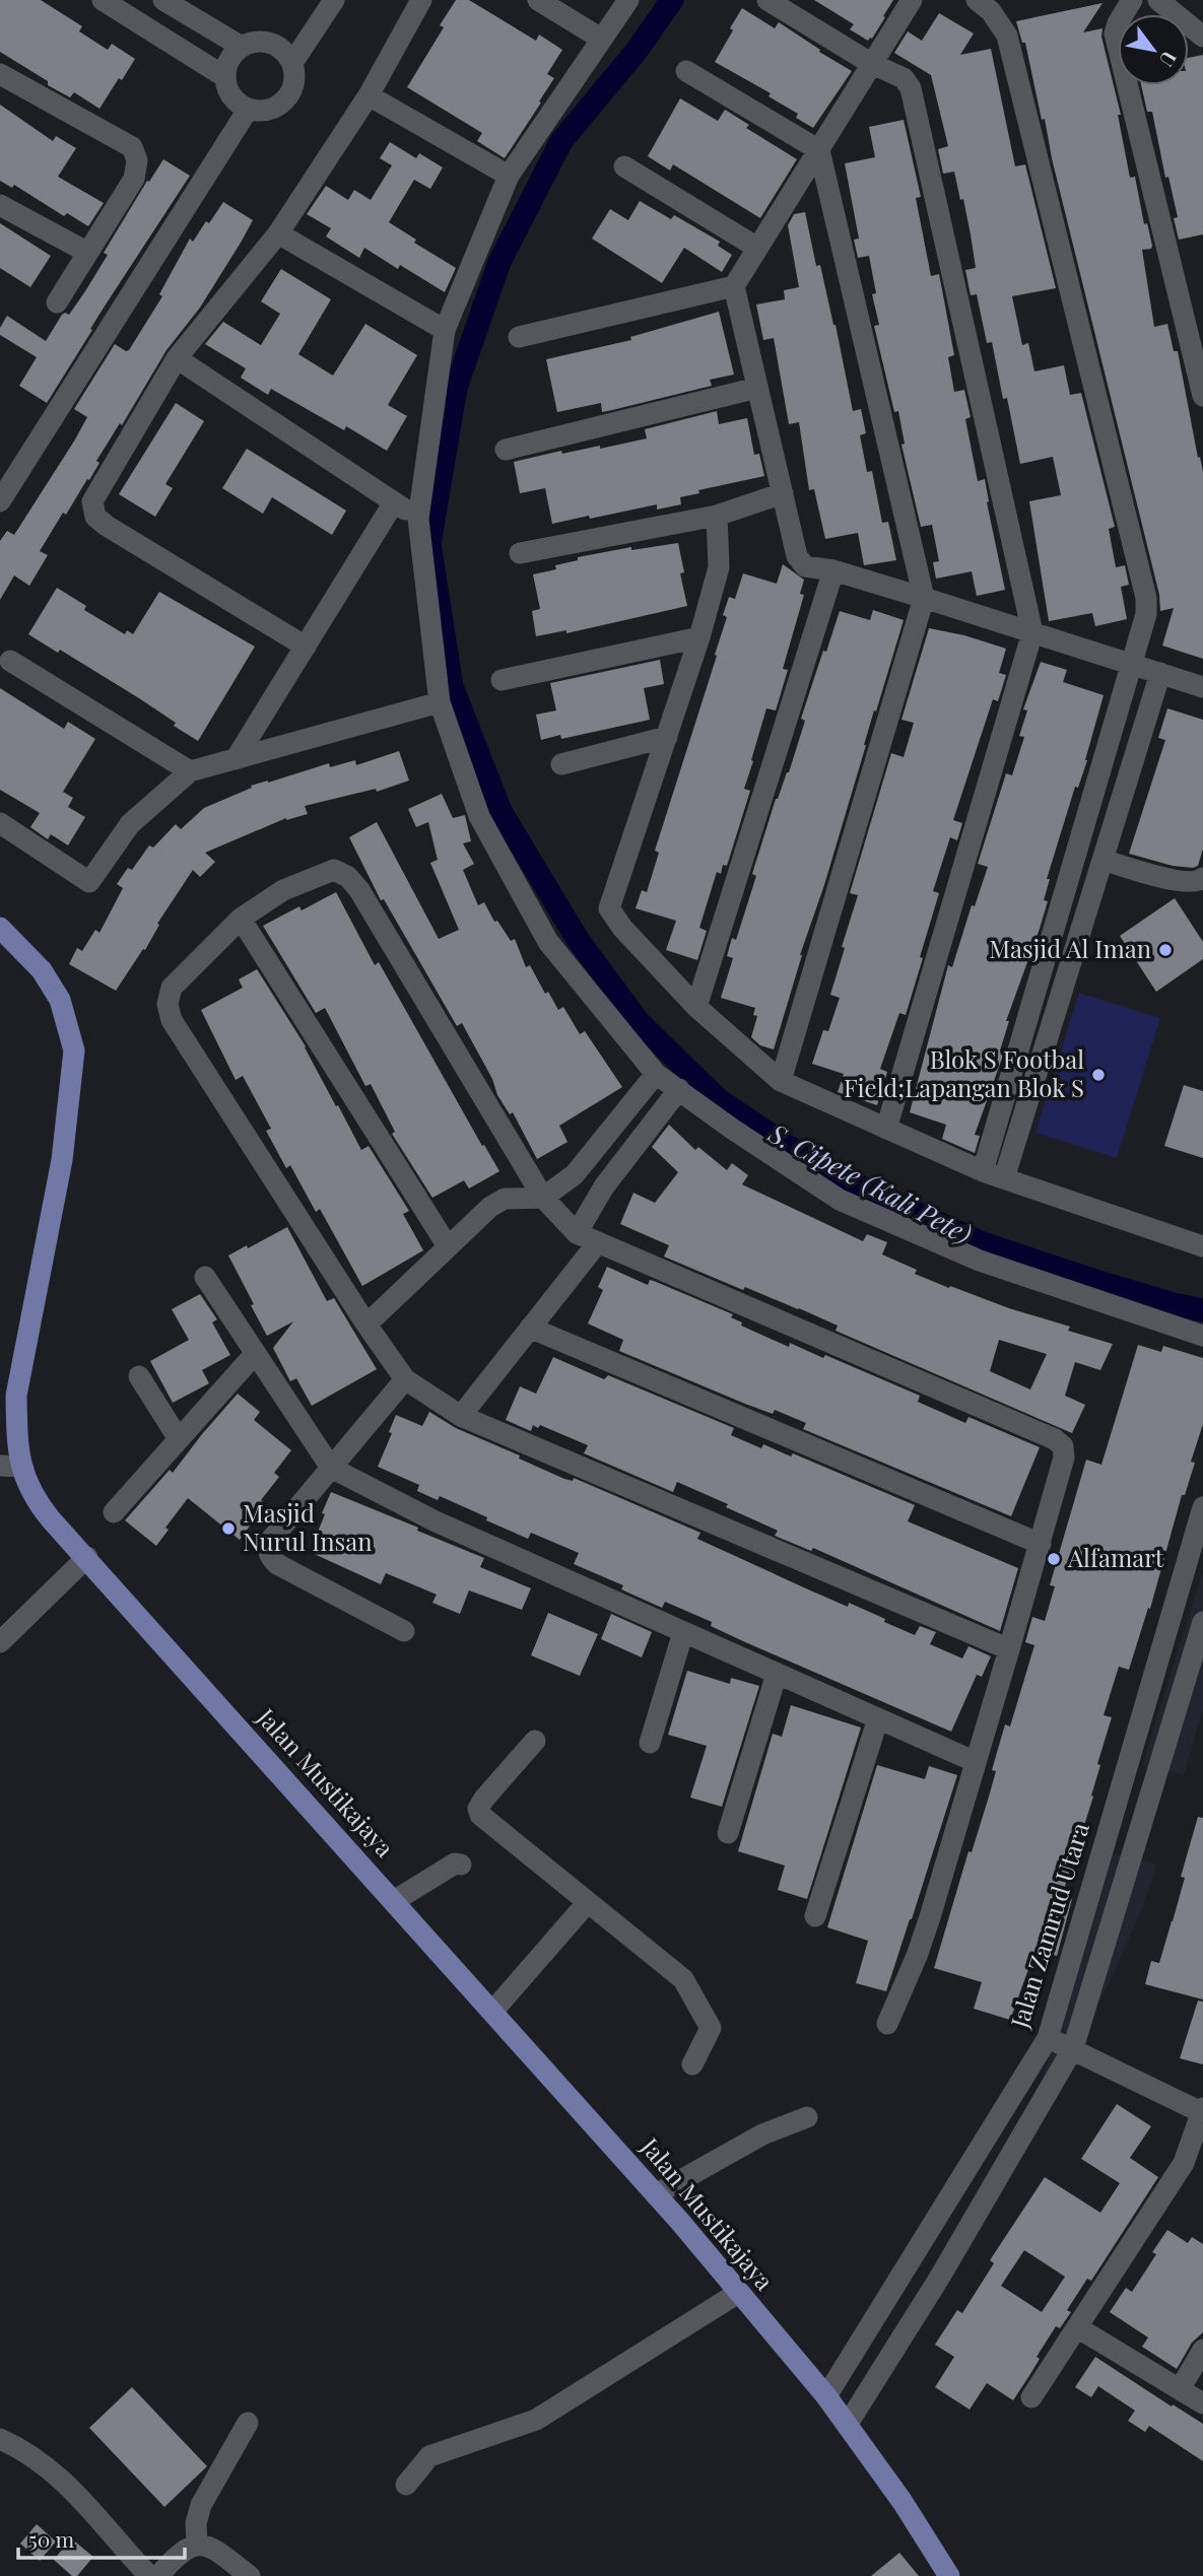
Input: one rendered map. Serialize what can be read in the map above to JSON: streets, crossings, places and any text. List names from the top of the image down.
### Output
{
  "streets": {
    "main road": ["Jalan Mustikajaya"],
    "street": ["Jalan Zamrud Utara"]
  },
  "crossings": [
    ["Jalan Mustikajaya", "Jalan Zamrud Utara"]
  ],
  "water": ["S. Cipete (Kali Pete)"],
  "places": [
    "Masjid Al Iman",
    "Blok S Footbal Field;Lapangan Blok S",
    "Masjid Nurul Insan",
    "Alfamart"
  ],
  "scale_bar": "50 m",
  "north": "bottom right"
}
